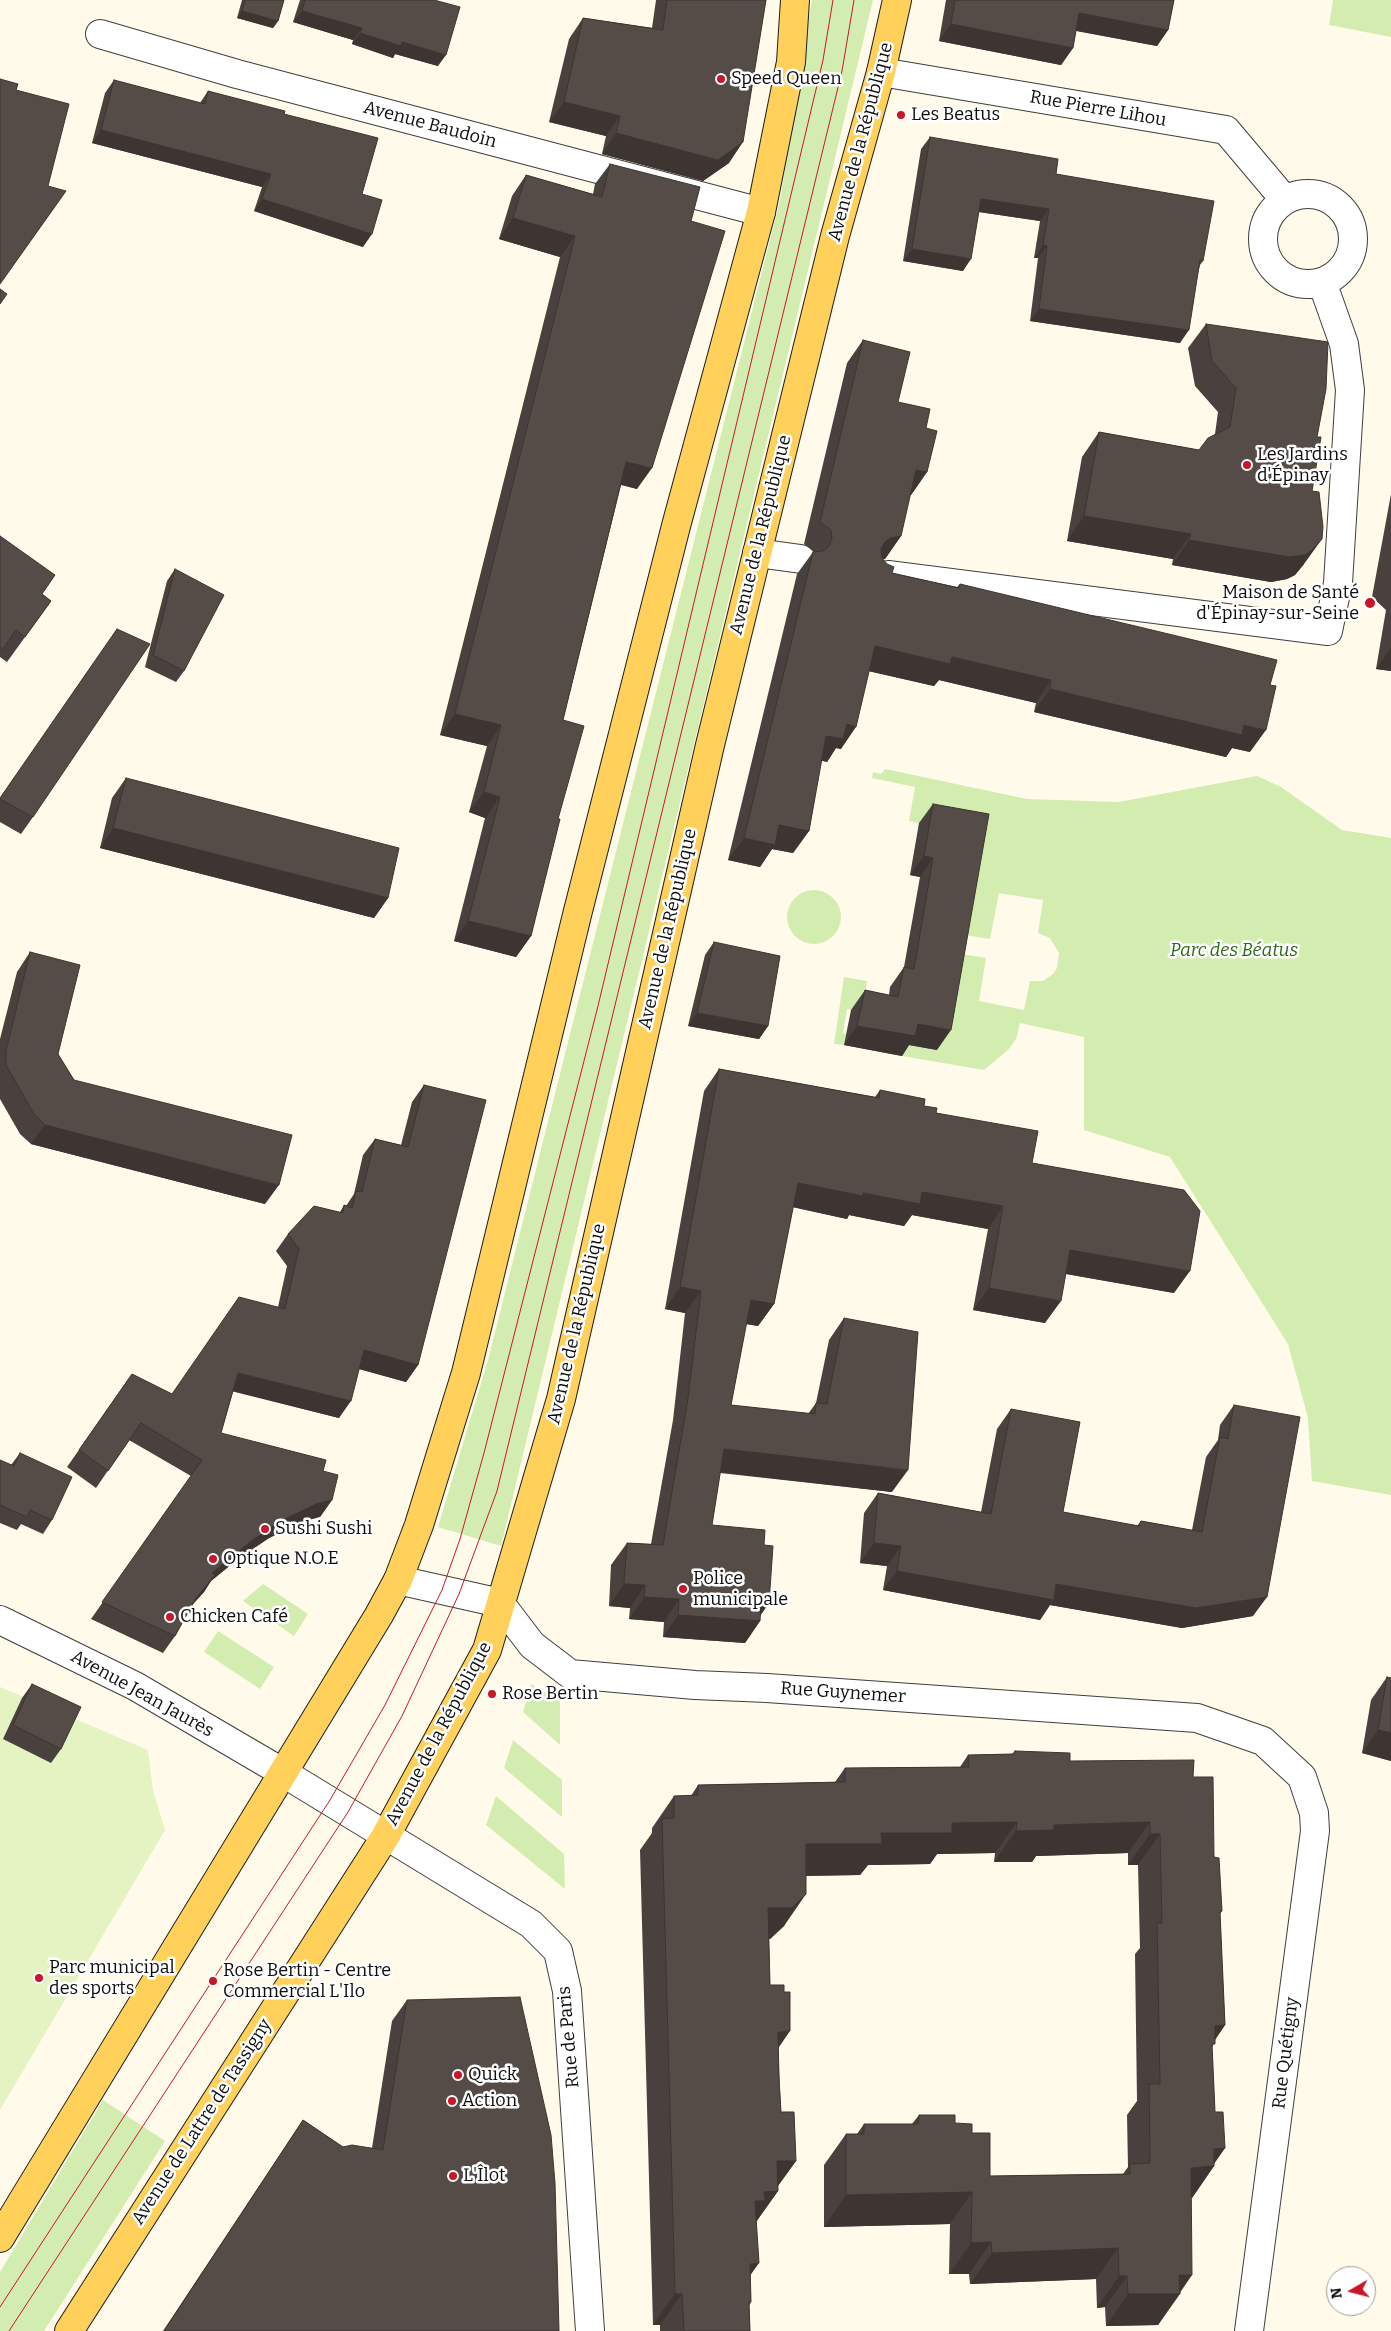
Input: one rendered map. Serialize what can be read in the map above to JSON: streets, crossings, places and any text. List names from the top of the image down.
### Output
{
  "streets": {
    "main road": ["Avenue de la République", "Avenue de Lattre de Tassigny"],
    "street": [
      "Rue Pierre Lihou",
      "Avenue Baudoin",
      "Rue Guynemer",
      "Avenue Jean Jaurès",
      "Rue de Paris",
      "Rue Quétigny"
    ]
  },
  "crossings": [
    ["Rue Pierre Lihou", "Avenue de la République"],
    ["Avenue de la République", "Rue Guynemer"],
    ["Avenue de la République", "Avenue Jean Jaurès"],
    ["Avenue de la République", "Rue de Paris"],
    ["Avenue de la République", "Avenue de Lattre de Tassigny"],
    ["Rue Guynemer", "Rue Quétigny"],
    ["Avenue Jean Jaurès", "Rue de Paris"],
    ["Avenue Jean Jaurès", "Avenue de Lattre de Tassigny"],
    ["Rue de Paris", "Avenue de Lattre de Tassigny"]
  ],
  "parks": ["Parc des Béatus"],
  "places": [
    "Speed Queen",
    "Les Beatus",
    "Les Jardins d'Épinay",
    "Maison de Santé d'Épinay-sur-Seine",
    "Sushi Sushi",
    "Optique N.O.E",
    "Police municipale",
    "Chicken Café",
    "Rose Bertin",
    "Parc municipal des sports",
    "Rose Bertin - Centre Commercial L'Ilo",
    "Quick",
    "Action",
    "L'Îlot"
  ],
  "north": "left"
}
